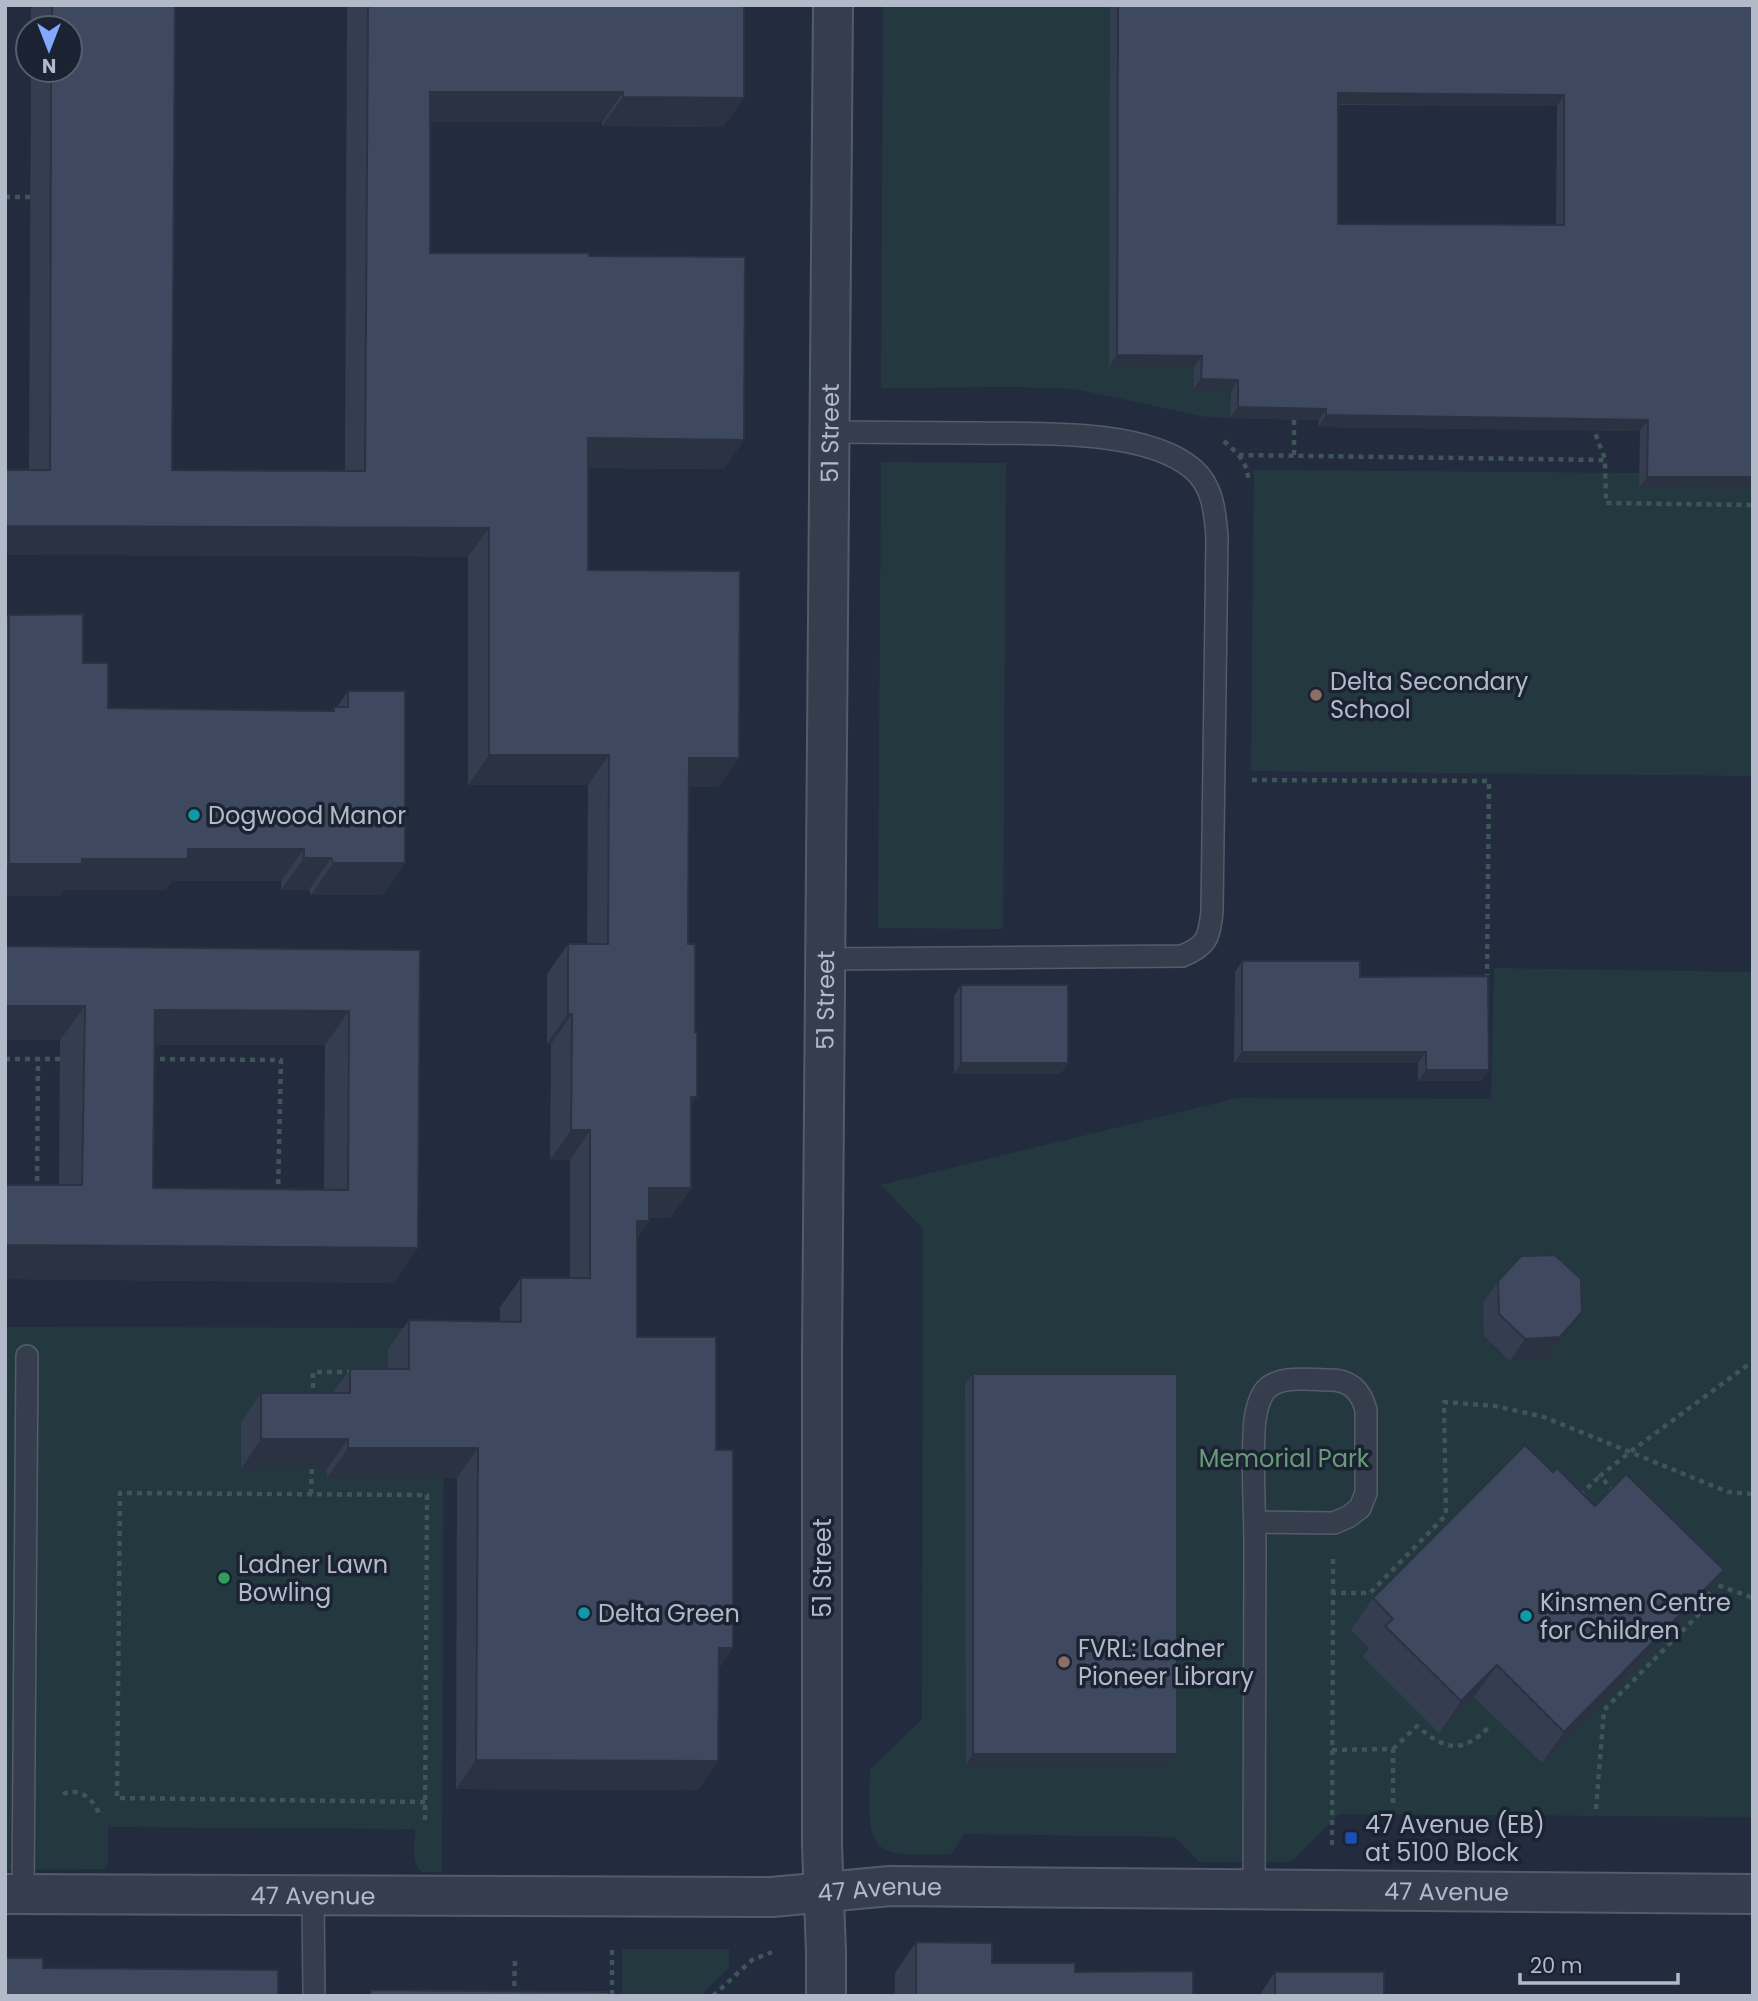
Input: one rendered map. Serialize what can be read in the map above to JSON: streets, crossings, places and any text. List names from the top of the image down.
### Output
{
  "streets": {
    "street": ["51 Street", "47 Avenue"]
  },
  "crossings": [
    ["51 Street", "47 Avenue"]
  ],
  "parks": ["Memorial Park"],
  "places": {
    "other": [
      "Delta Secondary School",
      "Dogwood Manor",
      "Ladner Lawn Bowling",
      "Delta Green",
      "Kinsmen Centre for Children",
      "FVRL: Ladner Pioneer Library"
    ],
    "transit": ["47 Avenue (EB) at 5100 Block"]
  },
  "scale_bar": "20 m",
  "north": "bottom"
}
